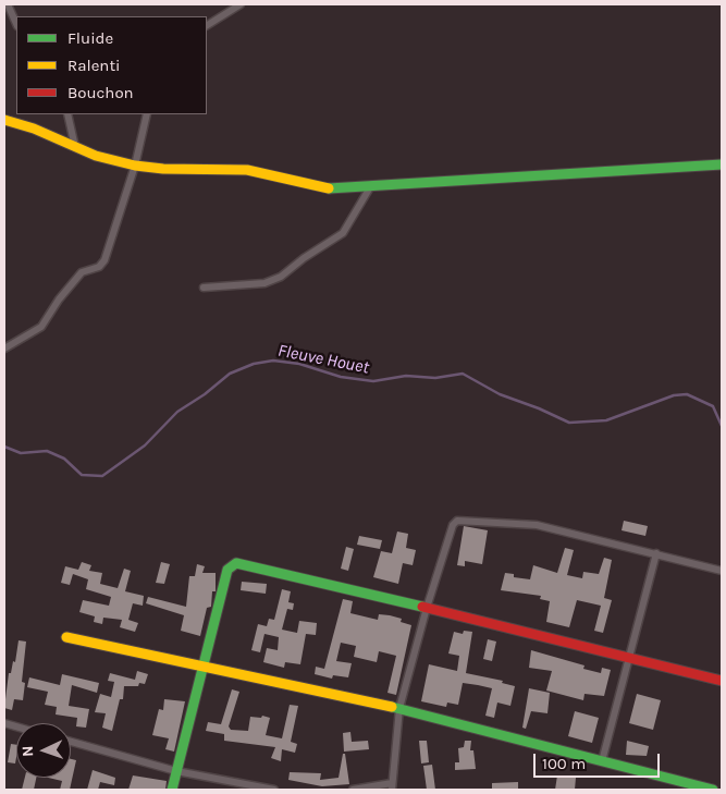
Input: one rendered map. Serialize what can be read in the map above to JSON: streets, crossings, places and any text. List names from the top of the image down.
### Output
{
  "water": ["Fleuve Houet"],
  "legend": ["Fluide", "Ralenti", "Bouchon"],
  "scale_bar": "100 m",
  "north": "left"
}
